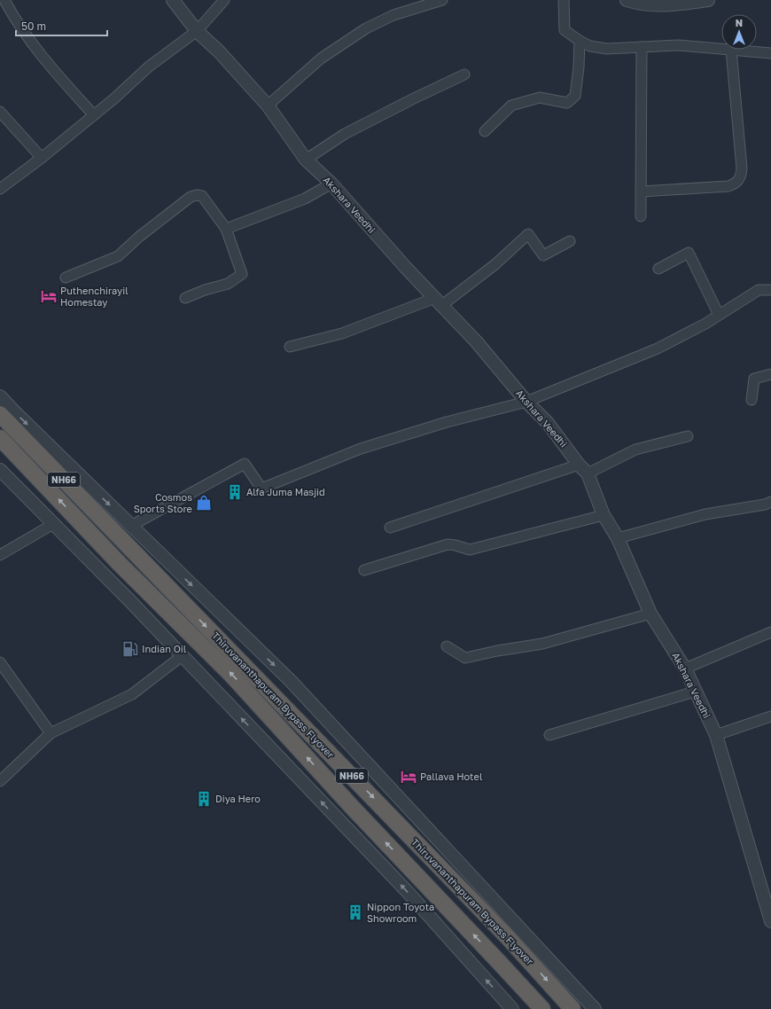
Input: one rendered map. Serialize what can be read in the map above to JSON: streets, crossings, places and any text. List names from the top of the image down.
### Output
{
  "streets": {
    "highway": ["NH66", "Thiruvananthapuram Bypass Flyover"],
    "street": ["Akshara Veedhi"]
  },
  "places": {
    "hotel": ["Puthenchirayil Homestay", "Pallava Hotel"],
    "building": ["Alfa Juma Masjid", "Diya Hero", "Nippon Toyota Showroom"],
    "shop": ["Cosmos Sports Store"],
    "fuel station": ["Indian Oil"]
  },
  "scale_bar": "50 m",
  "north": "top"
}
